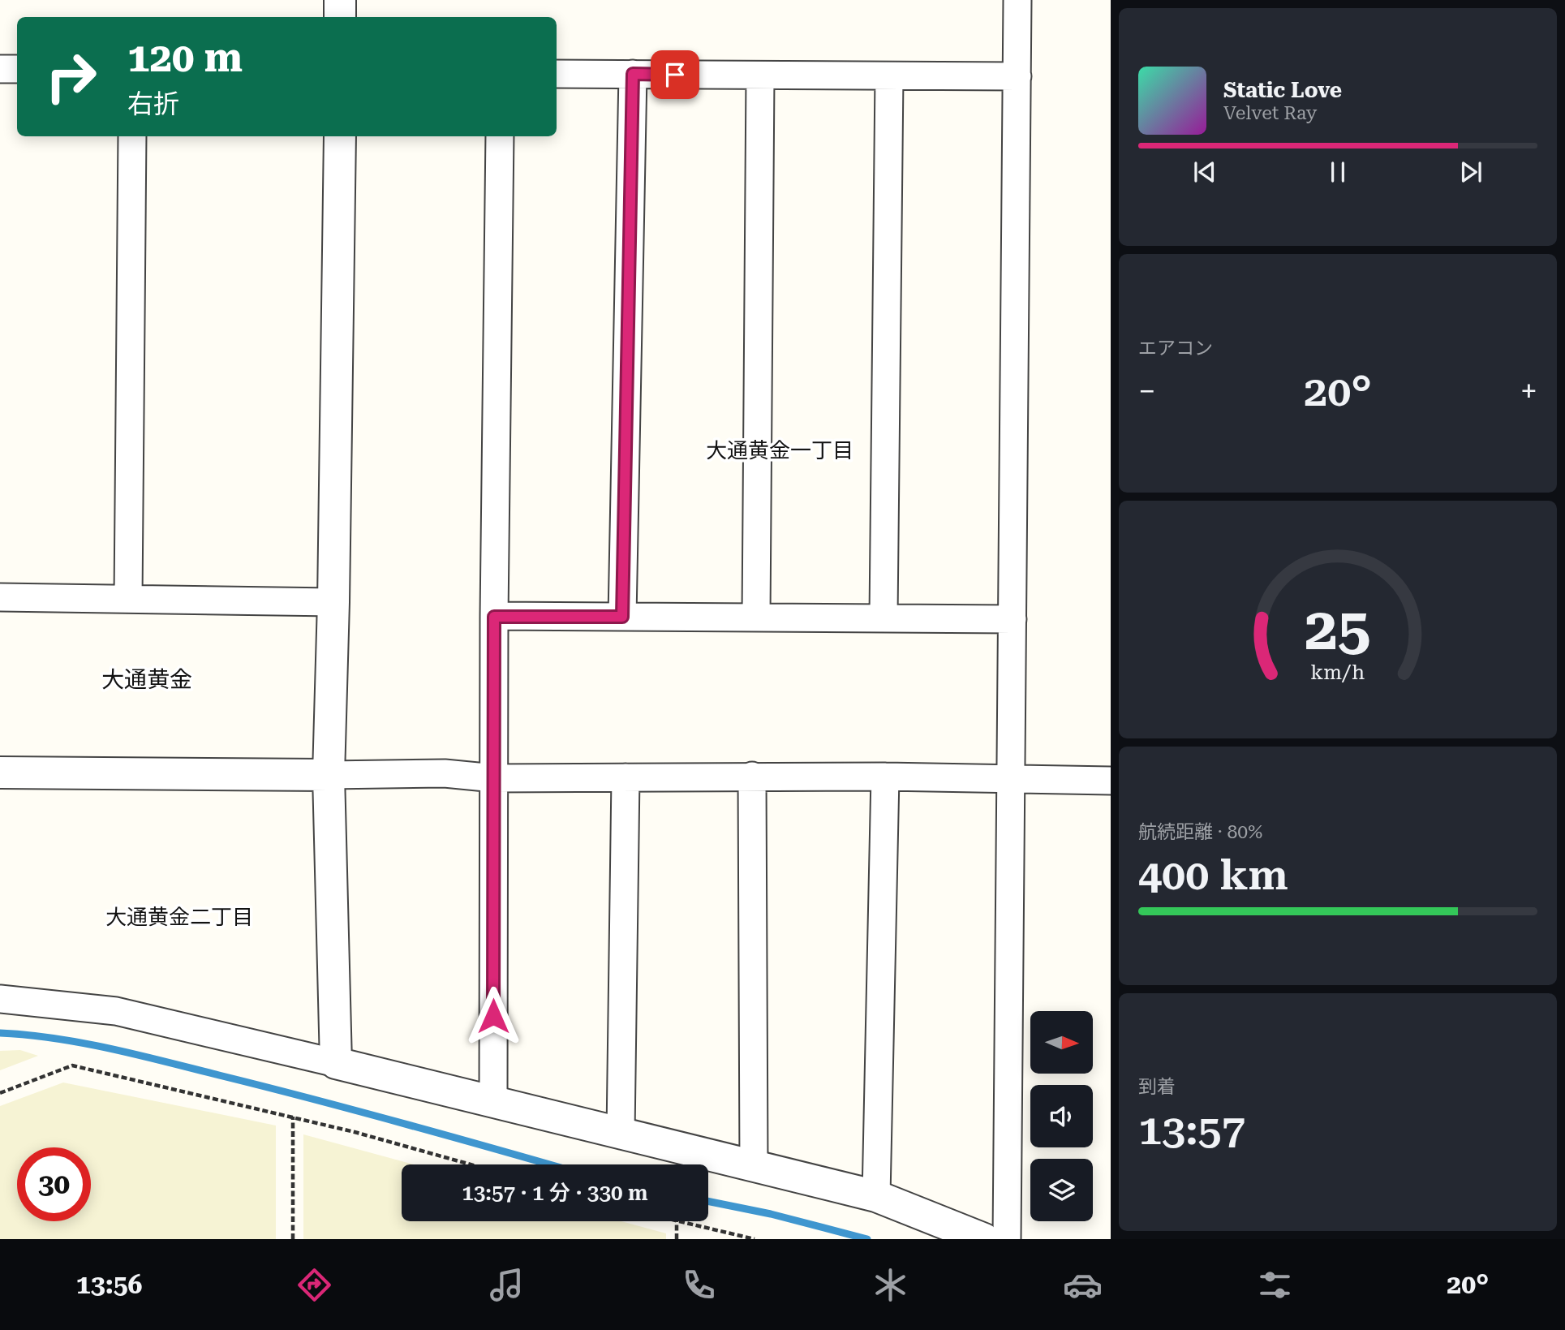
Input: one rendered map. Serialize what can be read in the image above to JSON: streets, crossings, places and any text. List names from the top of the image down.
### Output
{
  "districts": ["大通黄金一丁目", "大通黄金", "大通黄金二丁目"],
  "north": "right",
  "page": {
    "turn": ["120 m", "右折"],
    "song": ["Static Love", "Velvet Ray"],
    "tile": [
      "エアコン",
      ["航続距離 · 80%", "400 km"],
      ["到着", "13:57"]
    ],
    "heat": ["−", "20°", "+"],
    "limit": "30",
    "trip": "13:57 · 1 分 · 330 m",
    "tabs": ["13:56", "20°"],
    "gauge": ["25", "km/h"]
  }
}
